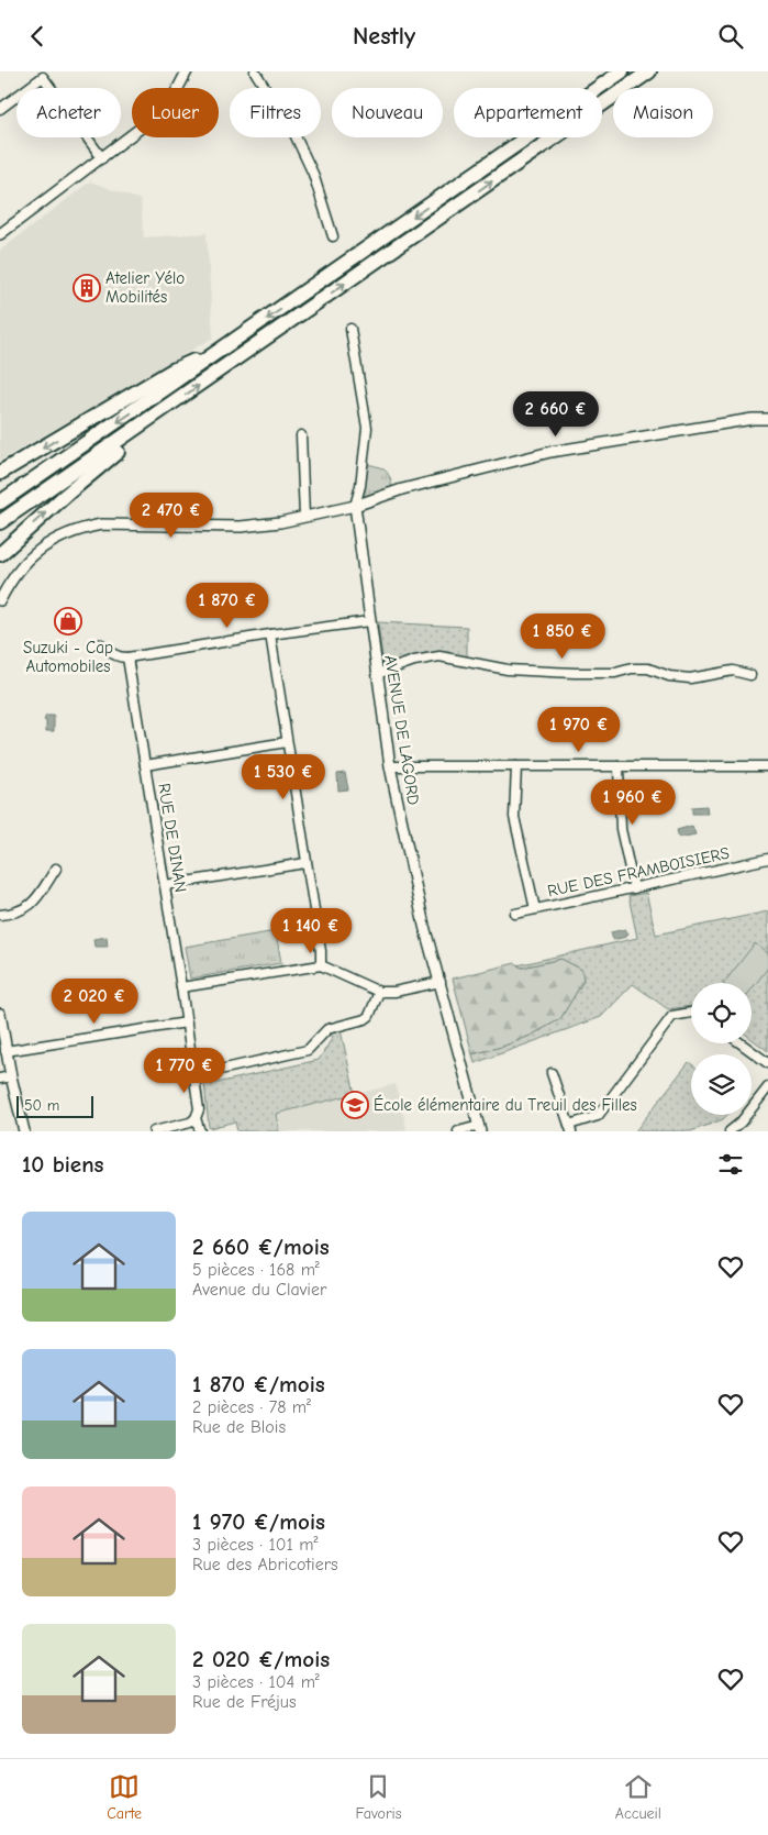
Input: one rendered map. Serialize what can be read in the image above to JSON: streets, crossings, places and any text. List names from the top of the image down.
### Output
{
  "streets": {
    "street": ["AVENUE DE LAGORD", "RUE DE DINAN", "RUE DES FRAMBOISIERS"]
  },
  "places": {
    "building": ["Atelier Yélo Mobilités"],
    "shop": ["Suzuki - Cap Automobiles"],
    "school or university": ["École élémentaire du Treuil des Filles"]
  },
  "scale_bar": "50 m",
  "page": {
    "header": "Nestly",
    "chip": [
      "Acheter",
      "Louer",
      "Filtres",
      "Nouveau",
      "Appartement",
      "Maison"
    ],
    "price": [
      "2 660 €",
      "2 470 €",
      "1 870 €",
      "1 850 €",
      "1 970 €",
      "1 530 €",
      "1 960 €",
      "1 140 €",
      "2 020 €",
      "1 770 €"
    ],
    "scale": "50 m",
    "heading": "10 biens",
    "list": [
      {
        "name": "2 660 €/mois",
        "note": "5 pièces · 168 m² · Avenue du Clavier"
      },
      {
        "name": "1 870 €/mois",
        "note": "2 pièces · 78 m² · Rue de Blois"
      },
      {
        "name": "1 970 €/mois",
        "note": "3 pièces · 101 m² · Rue des Abricotiers"
      },
      {
        "name": "2 020 €/mois",
        "note": "3 pièces · 104 m² · Rue de Fréjus"
      }
    ],
    "tabs": ["Carte", "Favoris", "Accueil"]
  }
}
